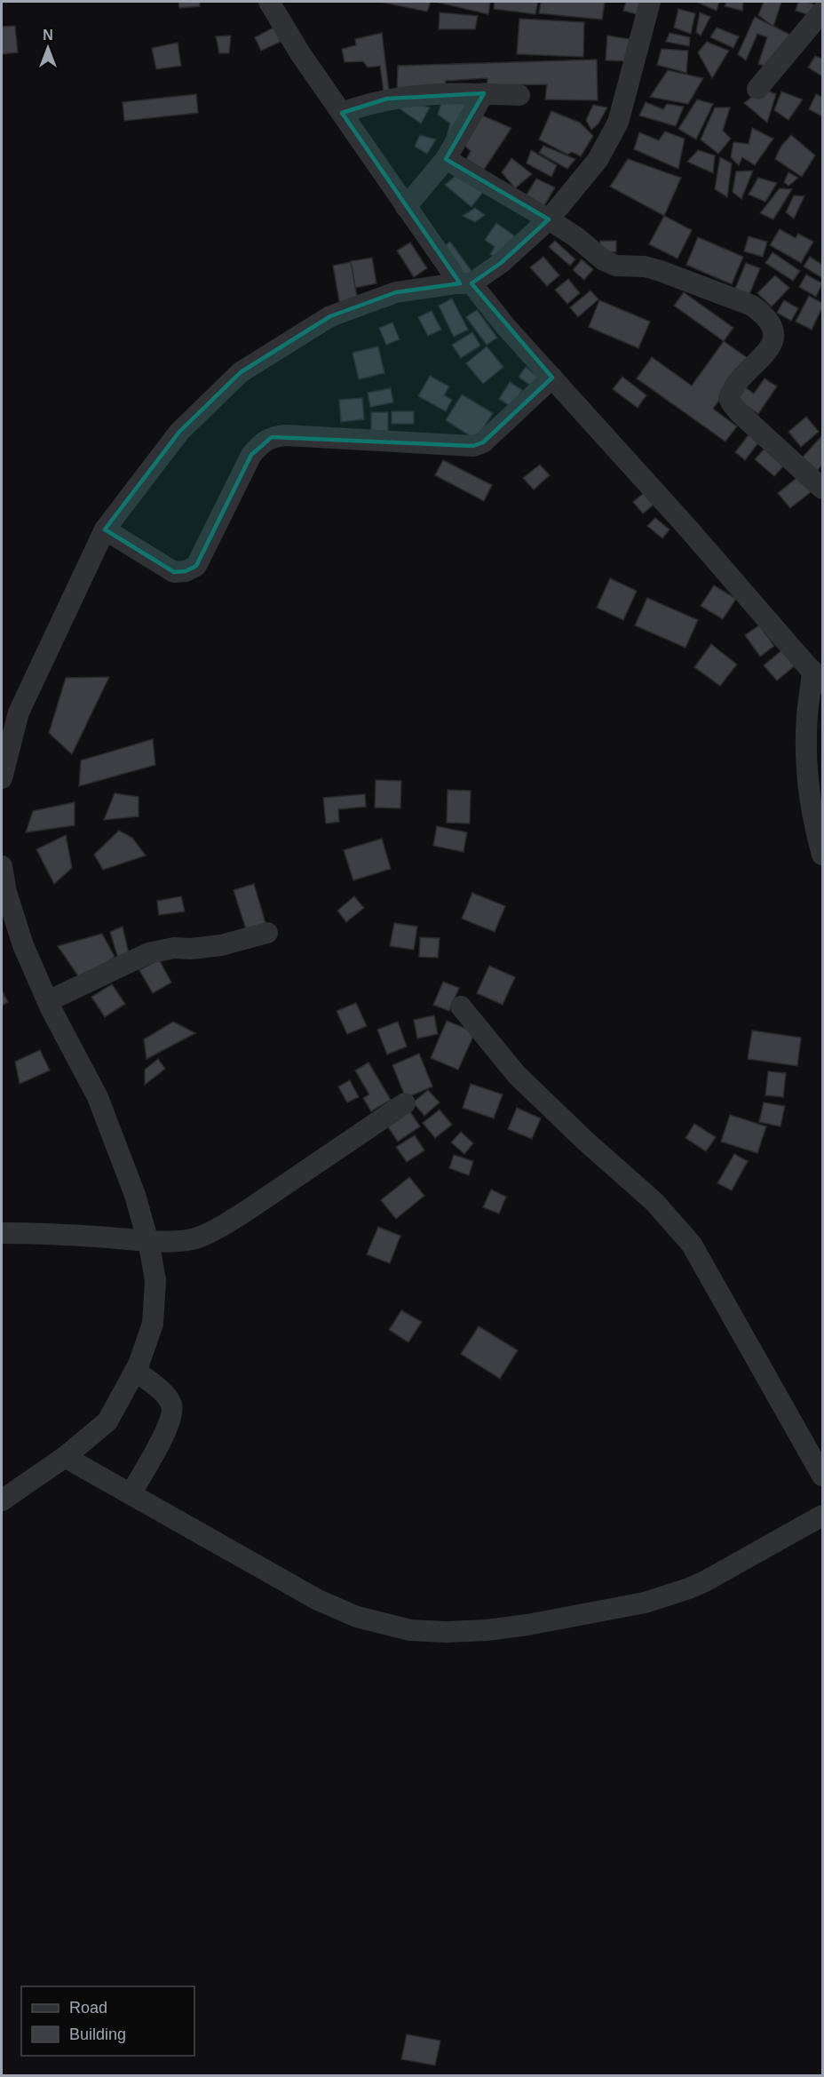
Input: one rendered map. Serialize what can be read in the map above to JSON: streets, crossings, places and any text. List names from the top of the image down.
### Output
{
  "legend": ["Road", "Building"],
  "north": "top"
}
